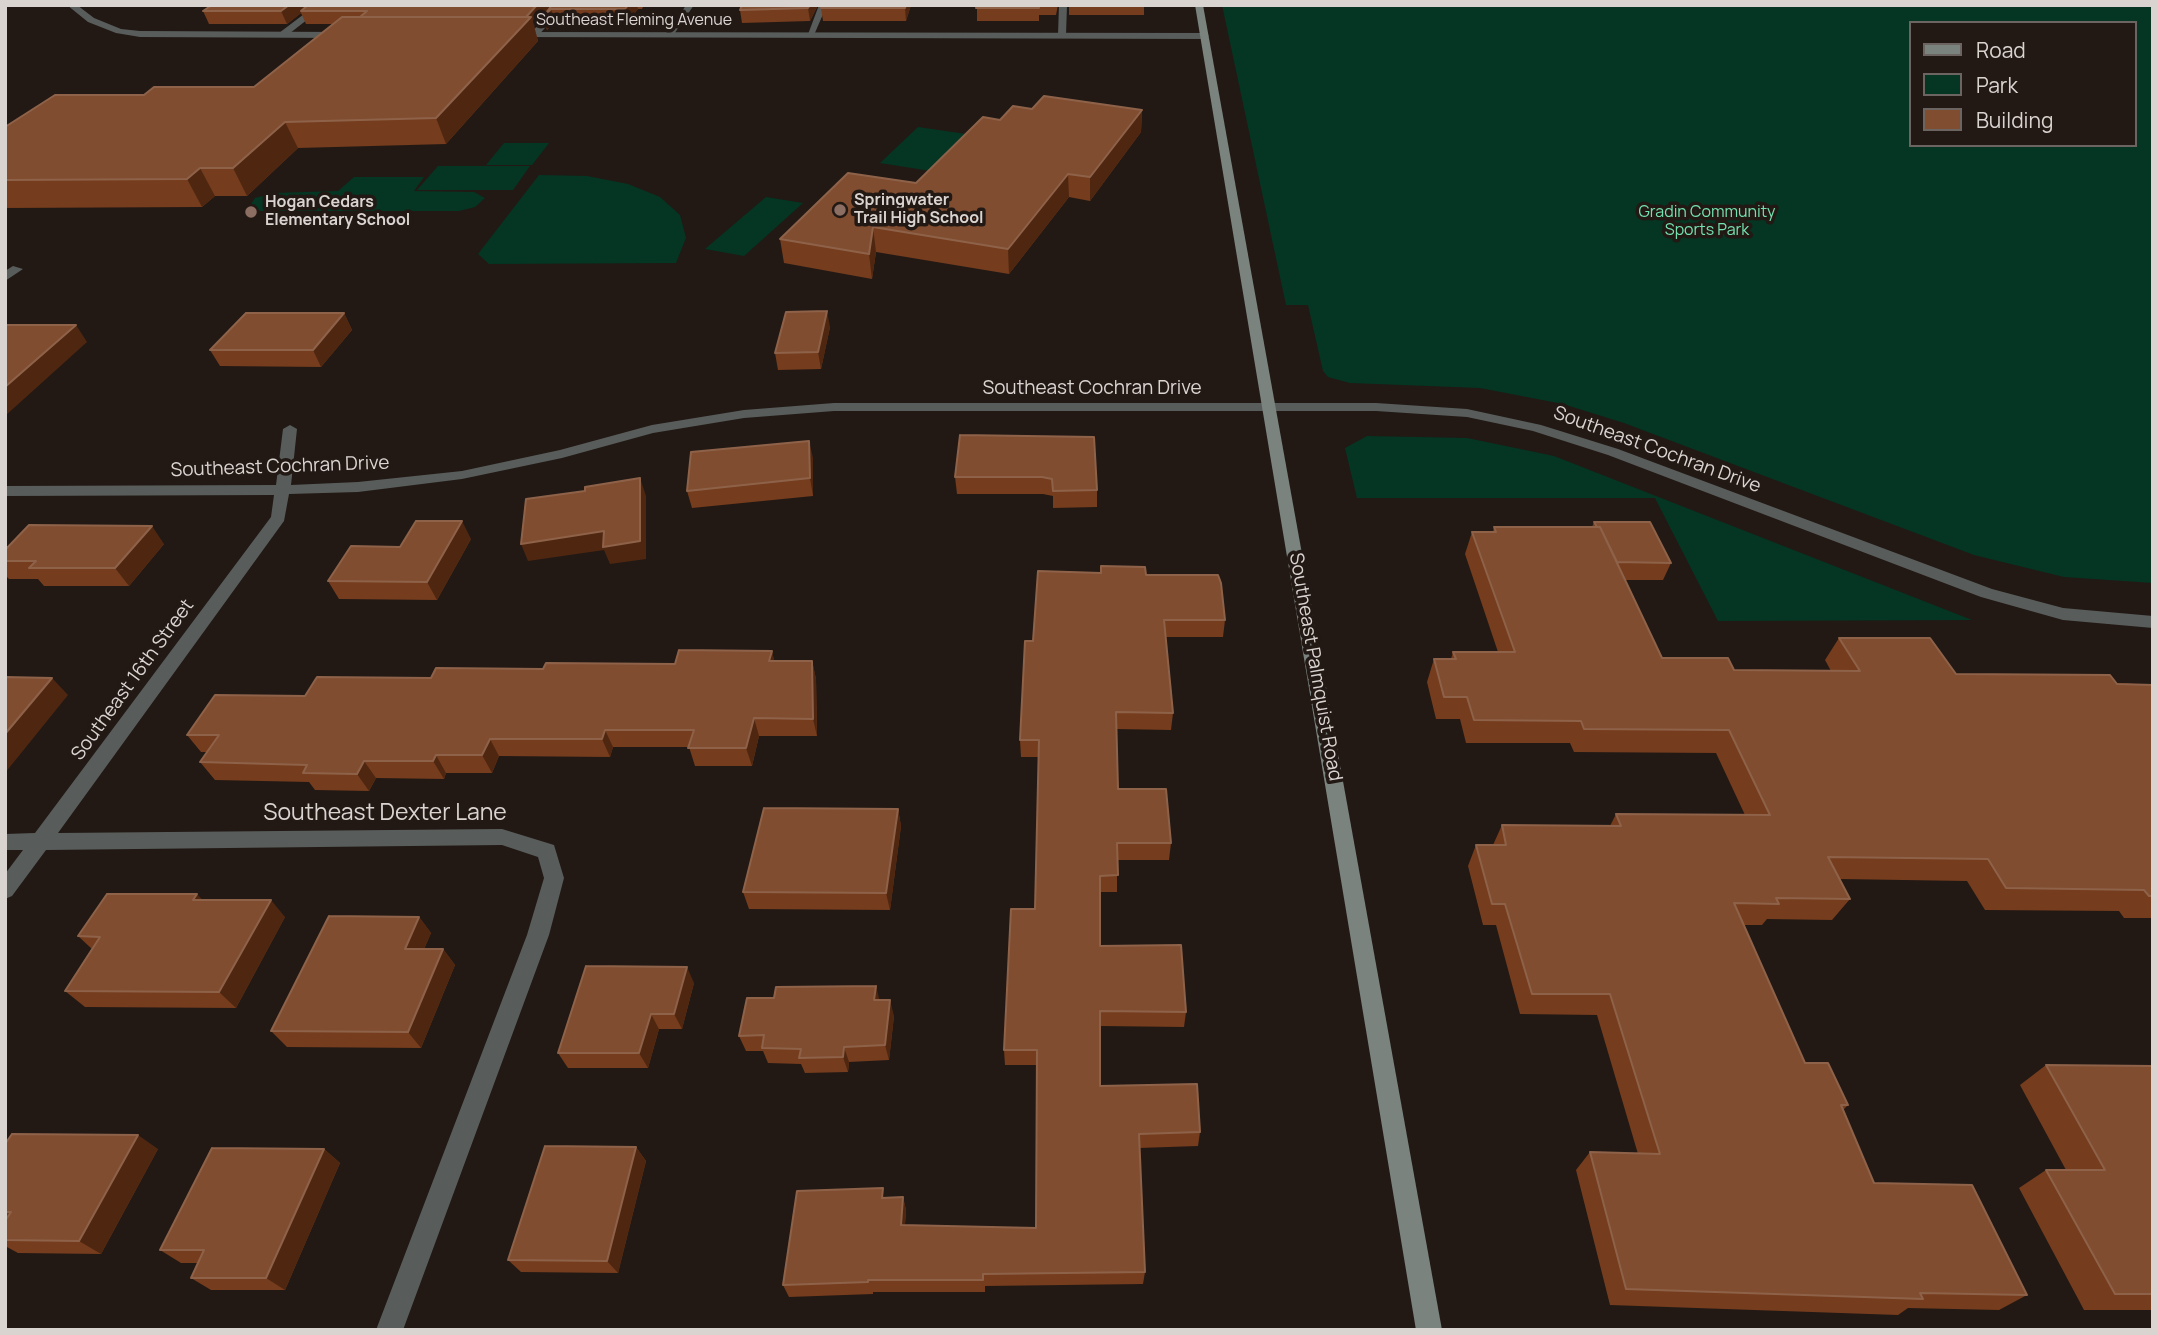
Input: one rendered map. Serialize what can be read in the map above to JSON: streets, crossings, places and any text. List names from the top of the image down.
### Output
{
  "streets": {
    "main road": ["Southeast Palmquist Road"],
    "street": [
      "Southeast Fleming Avenue",
      "Southeast Cochran Drive",
      "Southeast 16th Street",
      "Southeast Dexter Lane"
    ]
  },
  "crossings": [
    ["Southeast Fleming Avenue", "Southeast Palmquist Road"],
    ["Southeast Cochran Drive", "Southeast Palmquist Road"],
    ["Southeast Cochran Drive", "Southeast 16th Street"],
    ["Southeast 16th Street", "Southeast Dexter Lane"]
  ],
  "parks": ["Gradin Community Sports Park"],
  "places": ["Springwater Trail High School", "Hogan Cedars Elementary School"],
  "legend": ["Road", "Park", "Building"]
}
